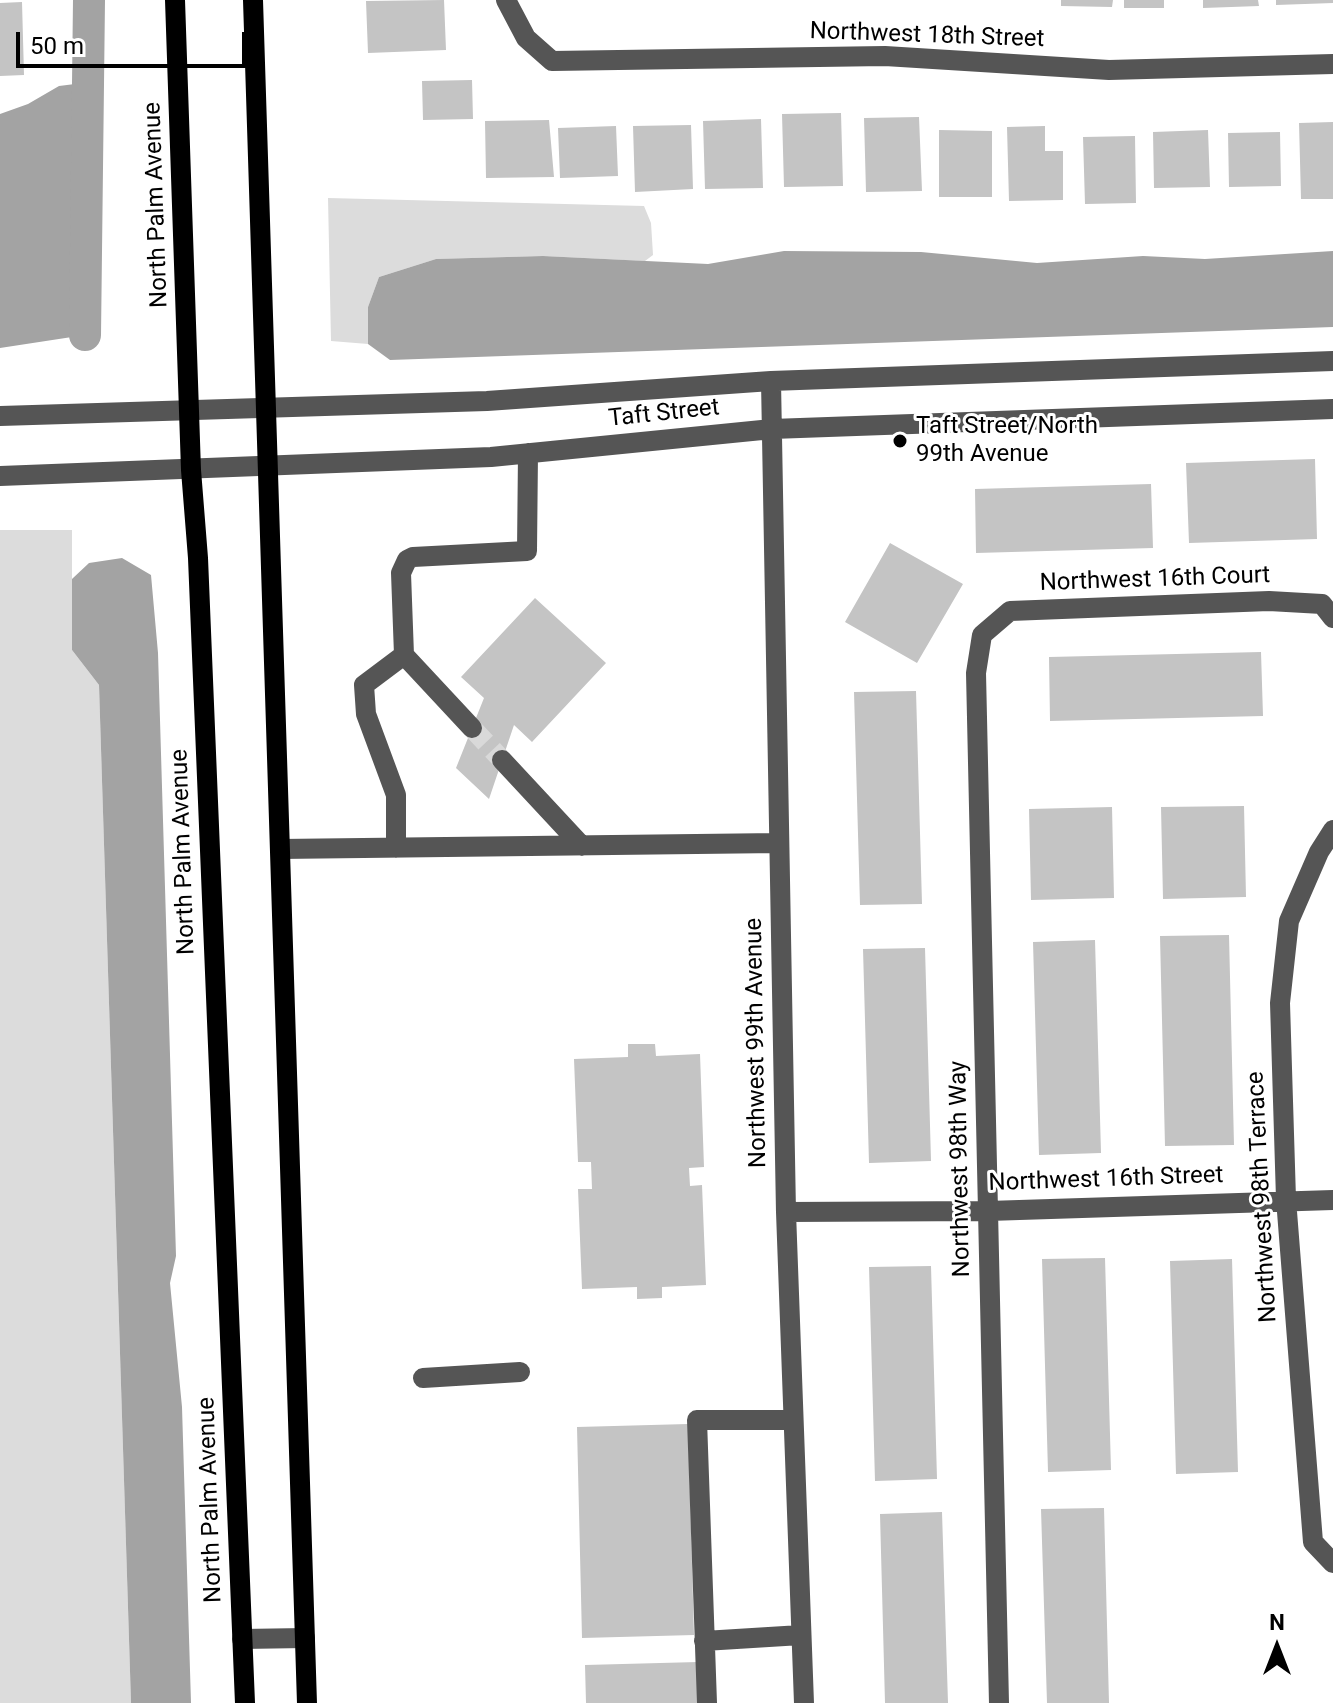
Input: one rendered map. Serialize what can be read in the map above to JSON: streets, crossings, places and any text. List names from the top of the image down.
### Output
{
  "streets": {
    "main road": ["North Palm Avenue"],
    "street": [
      "Northwest 18th Street",
      "Taft Street",
      "Northwest 16th Court",
      "Northwest 99th Avenue",
      "Northwest 98th Way",
      "Northwest 16th Street",
      "Northwest 98th Terrace"
    ]
  },
  "crossings": [
    ["North Palm Avenue", "Taft Street"],
    ["Taft Street", "Northwest 99th Avenue"],
    ["Northwest 16th Court", "Northwest 98th Way"],
    ["Northwest 99th Avenue", "Northwest 16th Street"],
    ["Northwest 98th Way", "Northwest 16th Street"],
    ["Northwest 16th Street", "Northwest 98th Terrace"]
  ],
  "places": ["Taft Street/North 99th Avenue"],
  "scale_bar": "50 m",
  "north": "top"
}
